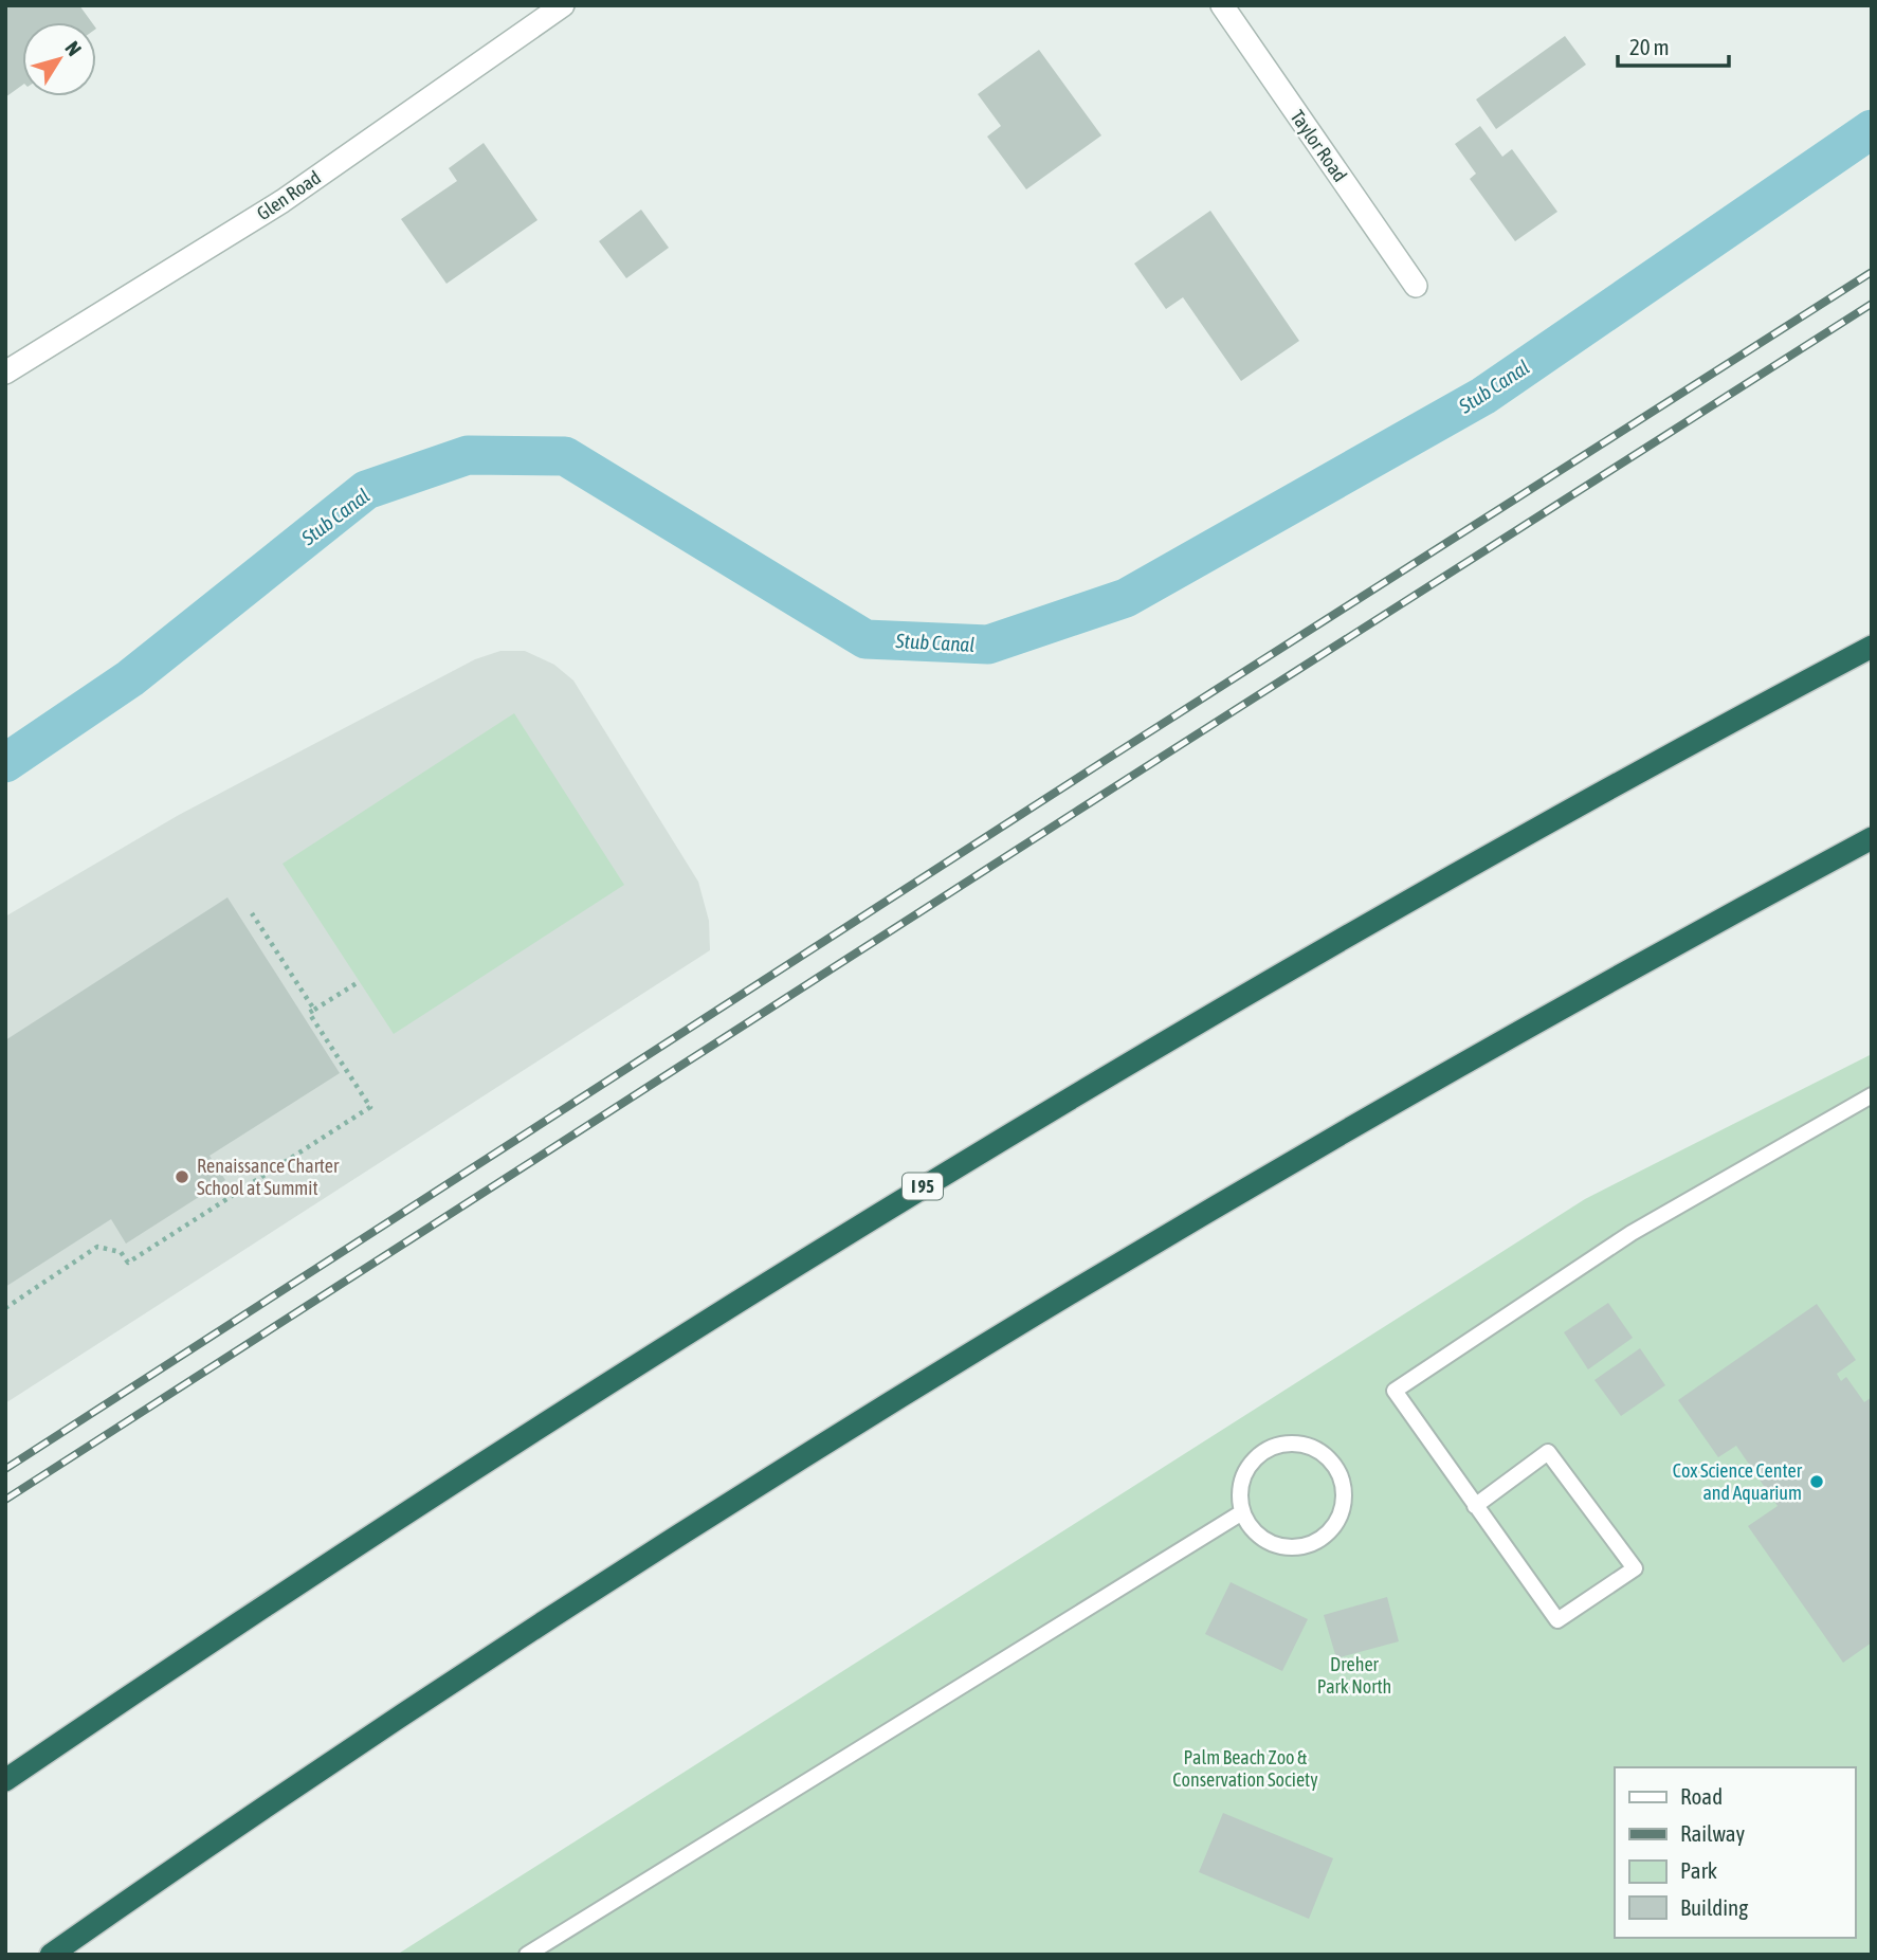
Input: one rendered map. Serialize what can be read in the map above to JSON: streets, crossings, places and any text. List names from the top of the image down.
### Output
{
  "streets": {
    "highway": ["I 95"],
    "street": ["Taylor Road", "Glen Road"]
  },
  "water": ["Stub Canal"],
  "parks": ["Dreher Park North", "Palm Beach Zoo & Conservation Society"],
  "places": ["Renaissance Charter School at Summit", "Cox Science Center and Aquarium"],
  "legend": [
    "Road",
    "Railway",
    "Park",
    "Building"
  ],
  "scale_bar": "20 m",
  "north": "top right"
}
